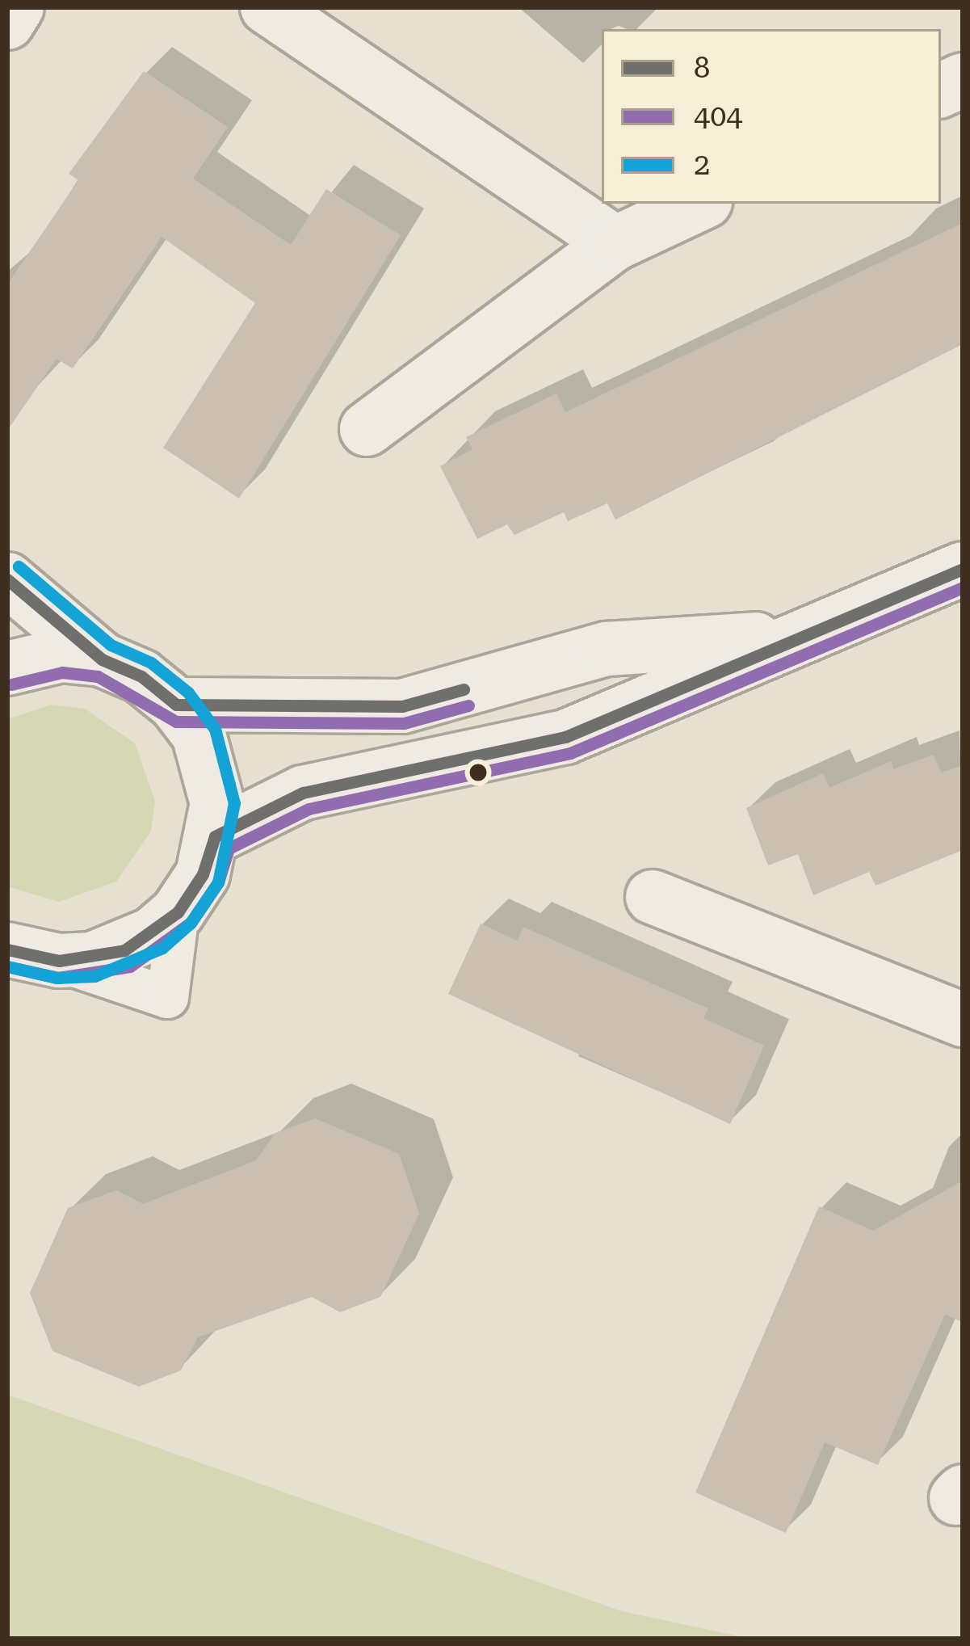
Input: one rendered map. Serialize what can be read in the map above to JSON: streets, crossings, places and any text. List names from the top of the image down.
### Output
{
  "lines": ["transit line 2", "transit line 8", "transit line 404"],
  "legend": ["8", "404", "2"]
}
